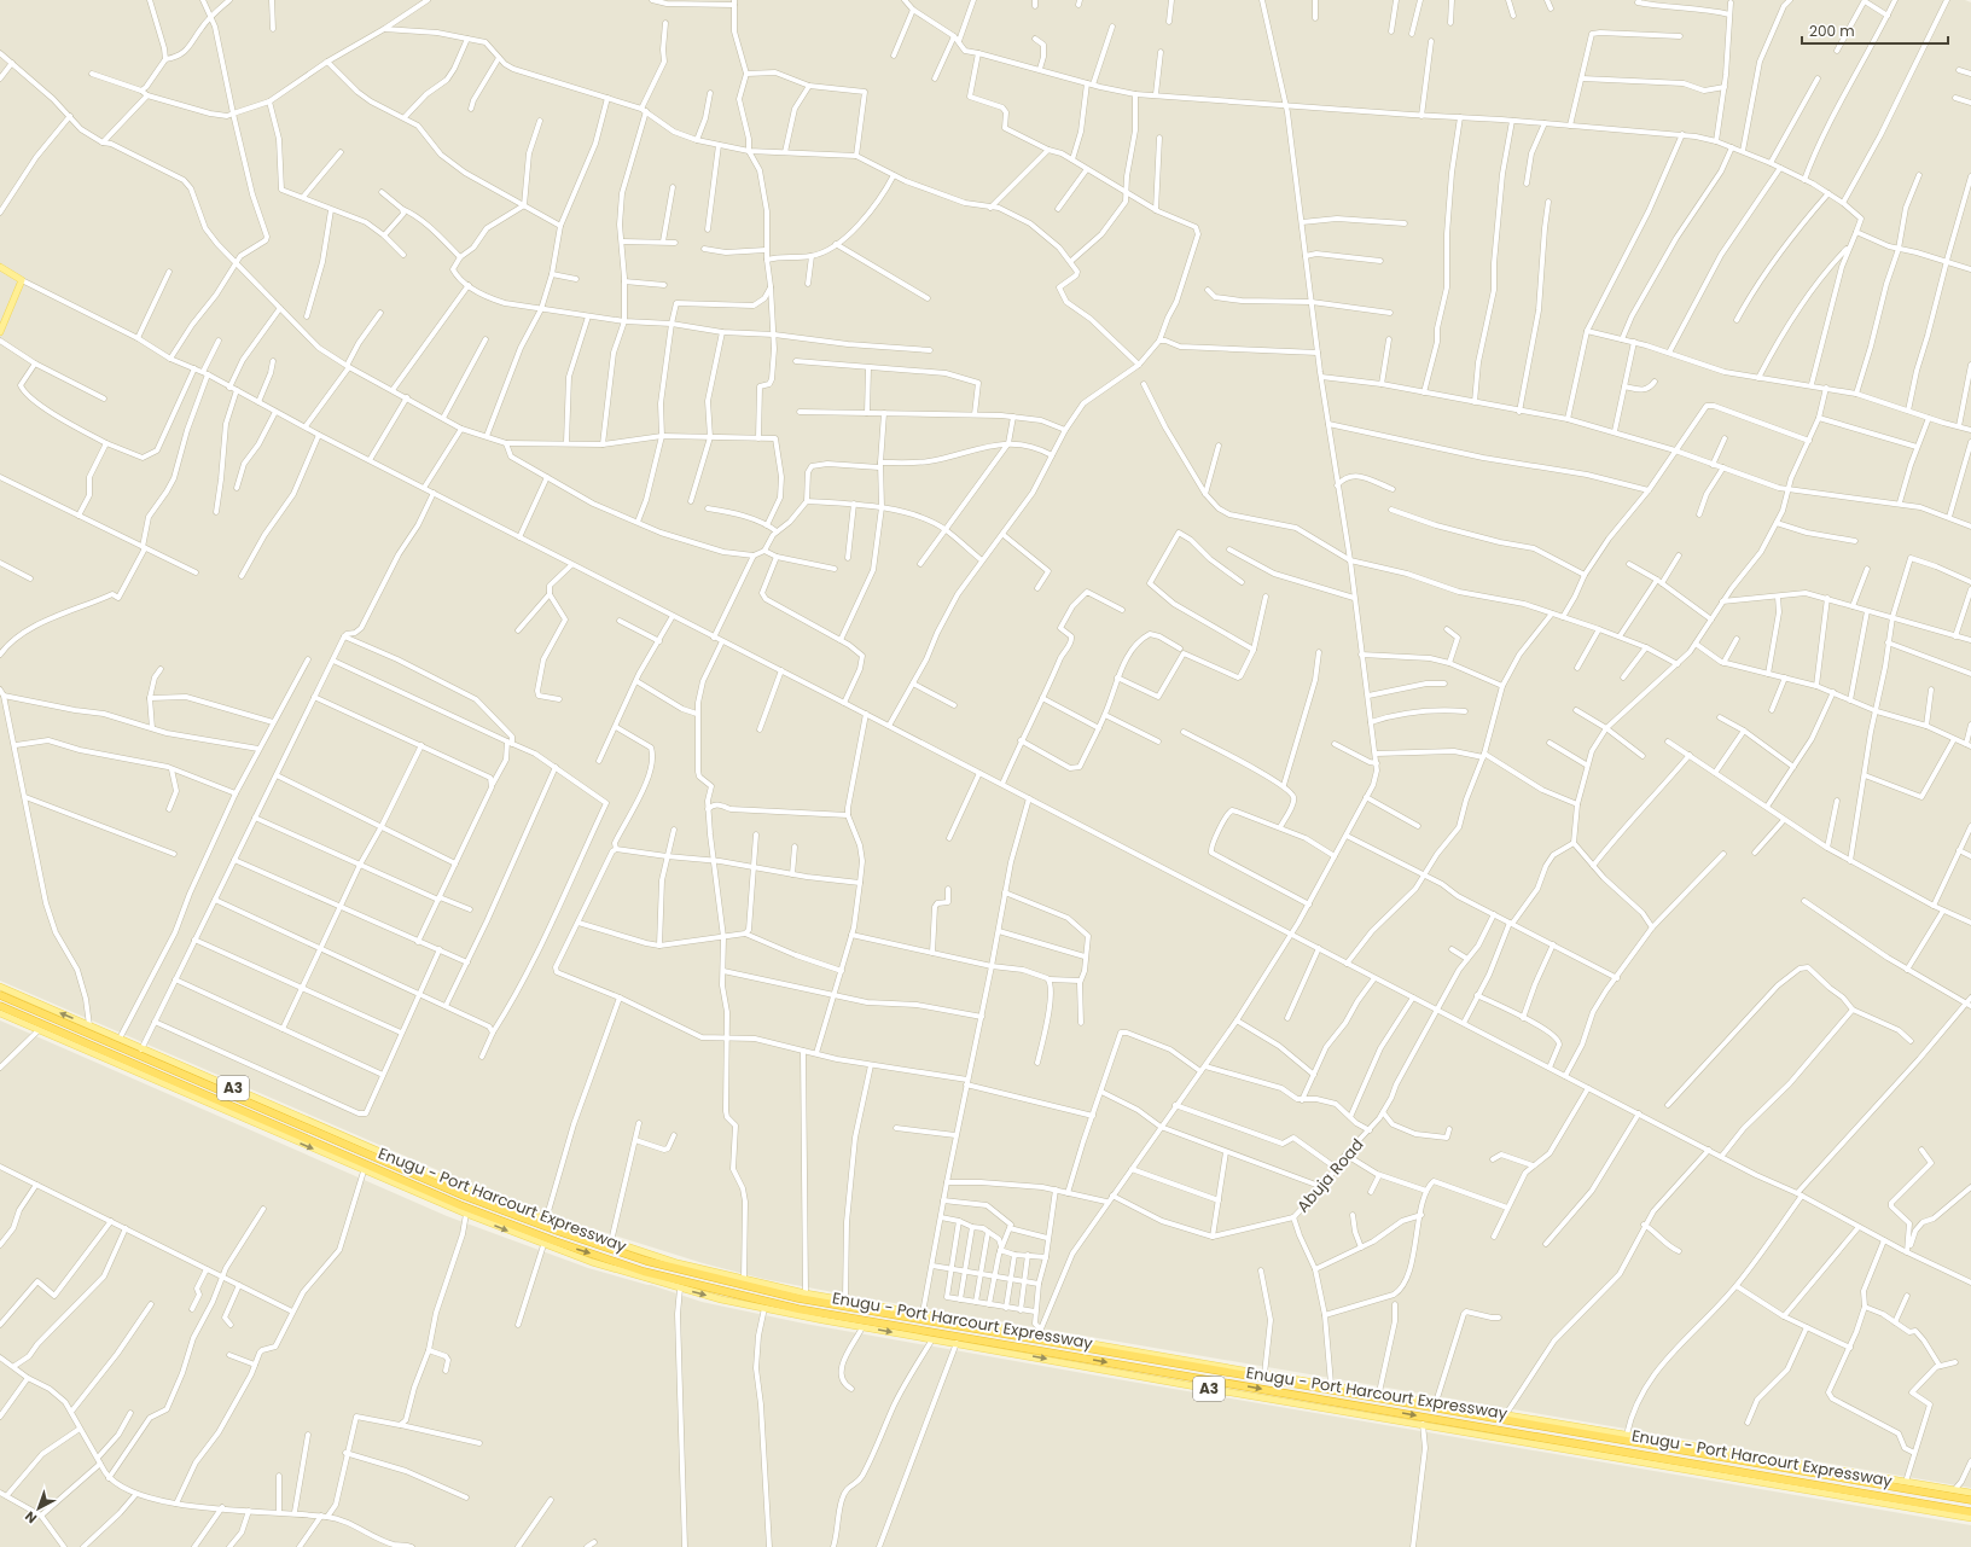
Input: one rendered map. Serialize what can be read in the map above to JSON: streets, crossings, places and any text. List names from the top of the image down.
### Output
{
  "streets": {
    "highway": ["A3", "Enugu - Port Harcourt Expressway"],
    "street": ["Abuja Road"]
  },
  "crossings": [
    ["Abuja Road", "Enugu - Port Harcourt Expressway"]
  ],
  "scale_bar": "200 m",
  "north": "bottom left"
}
